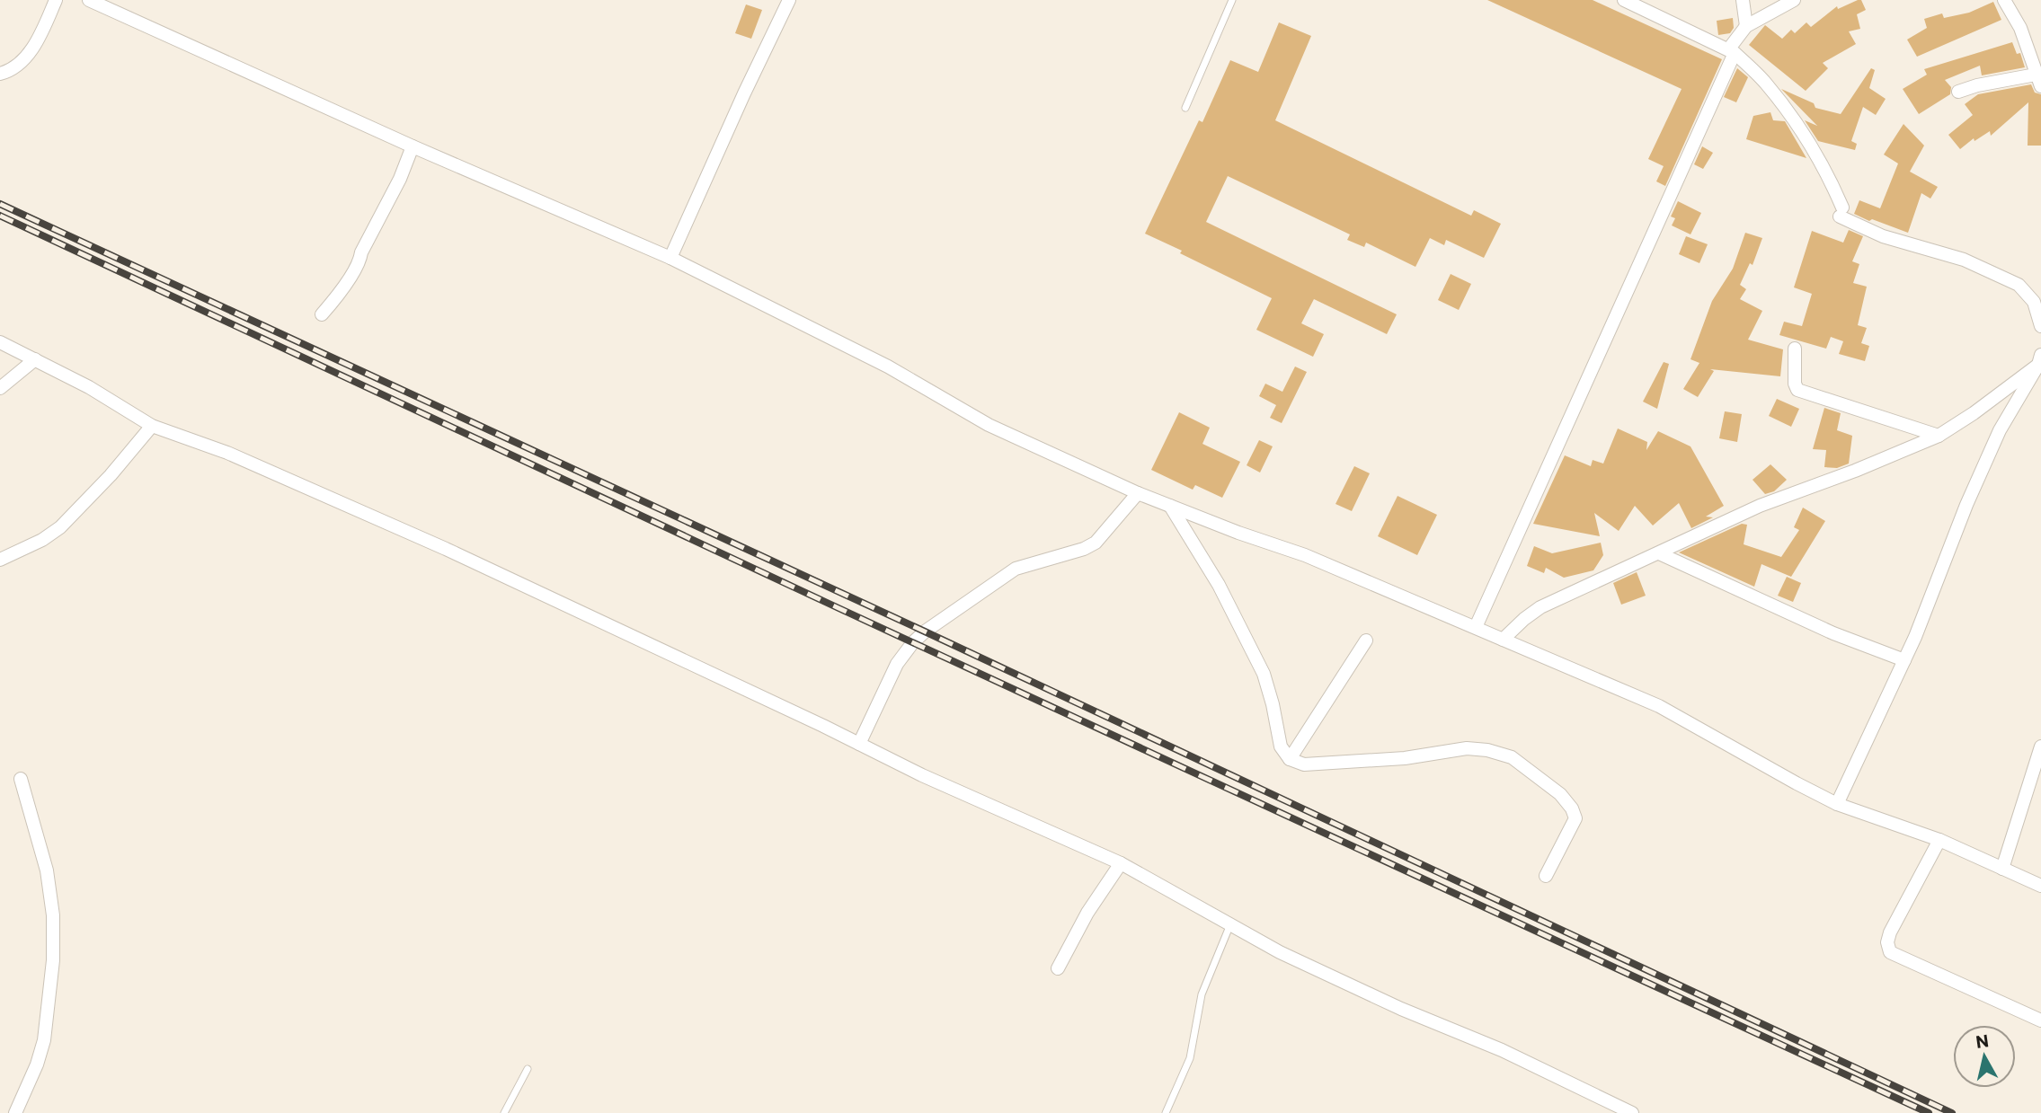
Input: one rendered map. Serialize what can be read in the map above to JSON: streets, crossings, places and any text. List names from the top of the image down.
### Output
{
  "north": "top"
}
